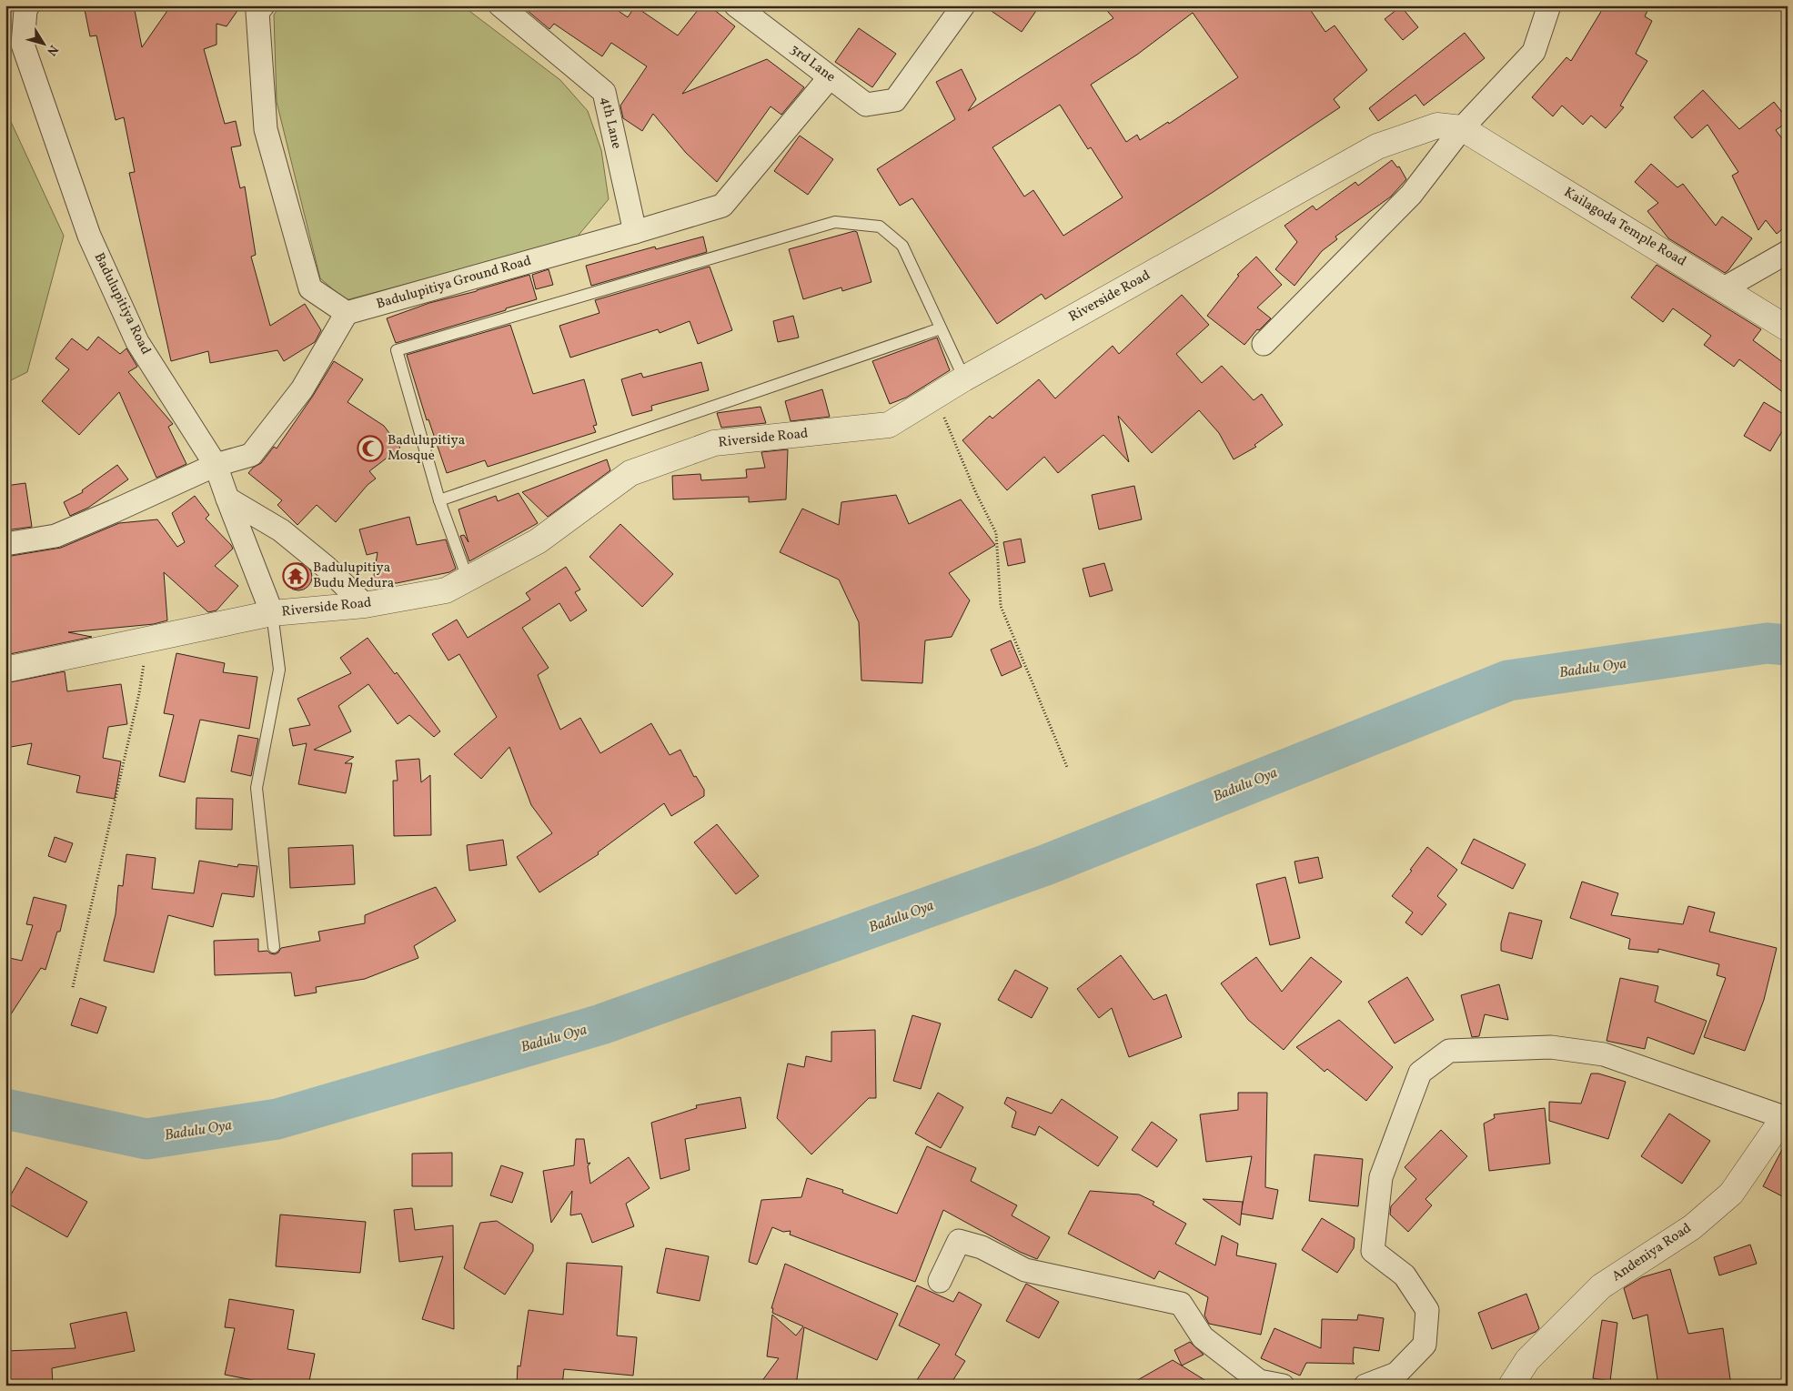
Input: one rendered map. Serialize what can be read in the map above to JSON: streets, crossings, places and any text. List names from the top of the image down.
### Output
{
  "streets": {
    "street": [
      "3rd Lane",
      "4th Lane",
      "Kailagoda Temple Road",
      "Badulupitiya Ground Road",
      "Riverside Road",
      "Badulupitiya Road",
      "Andeniya Road"
    ]
  },
  "crossings": [
    ["3rd Lane", "Badulupitiya Ground Road"],
    ["4th Lane", "Badulupitiya Ground Road"],
    ["Kailagoda Temple Road", "Riverside Road"],
    ["Riverside Road", "Badulupitiya Road"]
  ],
  "water": ["Badulu Oya"],
  "places": {
    "mosque": ["Badulupitiya Mosque"],
    "temple": ["Badulupitiya Budu Medura"]
  },
  "north": "bottom right"
}
